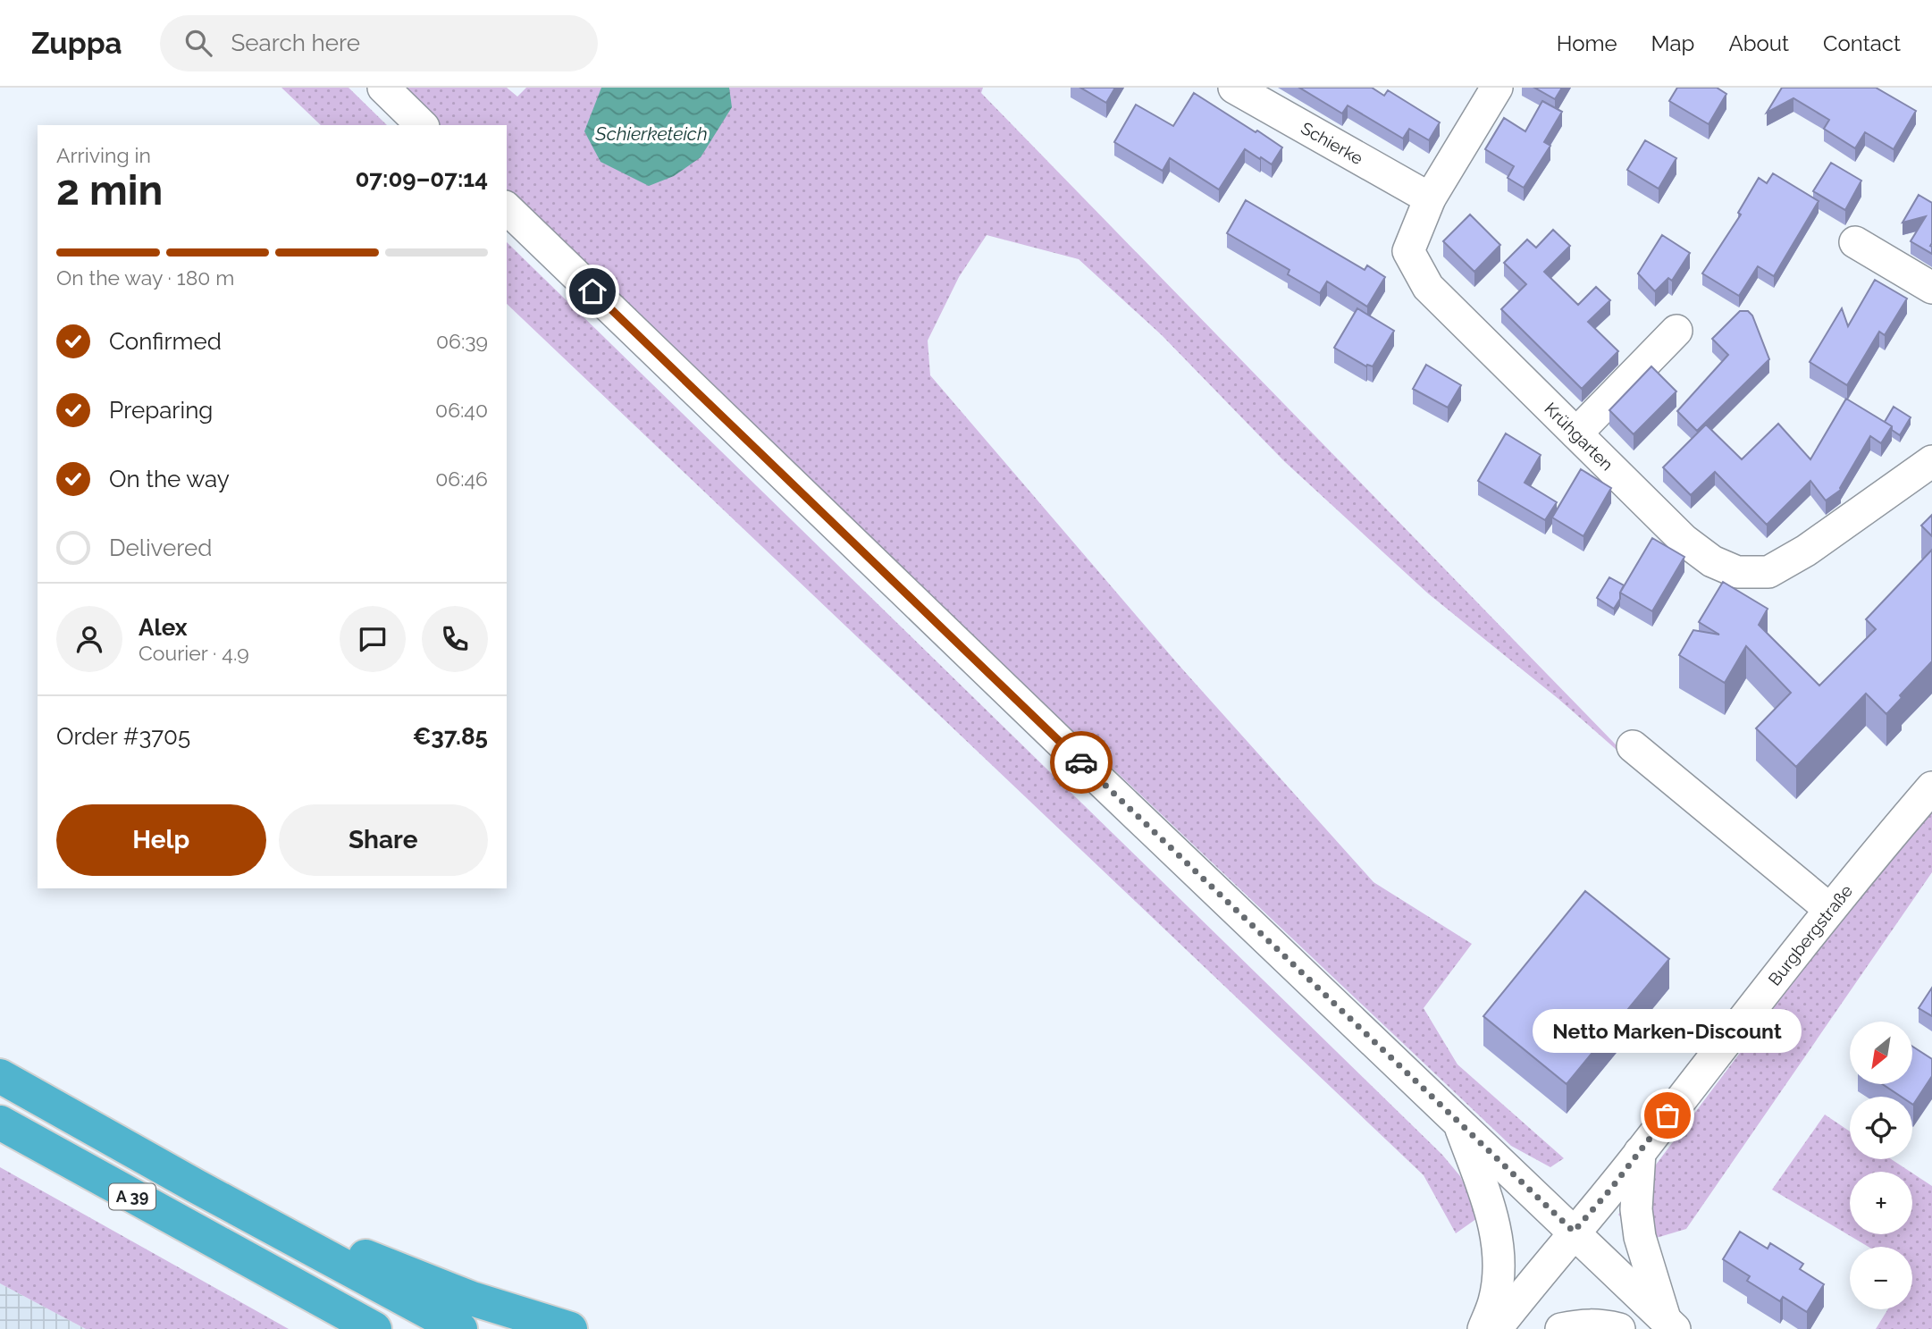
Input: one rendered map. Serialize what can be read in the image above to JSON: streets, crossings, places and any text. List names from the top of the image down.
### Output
{
  "streets": {
    "highway": ["A 39"],
    "street": ["Schierke", "Krühgarten", "Burgbergstraße"]
  },
  "crossings": [
    ["Schierke", "Krühgarten"]
  ],
  "water": ["Schierketeich"],
  "places": ["Netto Marken-Discount"],
  "north": "bottom left",
  "page": {
    "header": "Zuppa",
    "search": "Search here",
    "nav": [
      "Home",
      "Map",
      "About",
      "Contact"
    ],
    "heading": ["2 min", "Arriving in", "07:09–07:14"],
    "panel": [
      "Alex",
      "Courier · 4.9",
      "Order #3705",
      "€37.85"
    ],
    "bar": "On the way · 180 m",
    "list": [
      ["Confirmed", "06:39"],
      ["Preparing", "06:40"],
      ["On the way", "06:46"],
      "Delivered"
    ],
    "buttons": ["Help", "Share"],
    "bubble": "Netto Marken-Discount",
    "map_buttons": ["+", "−"]
  }
}
